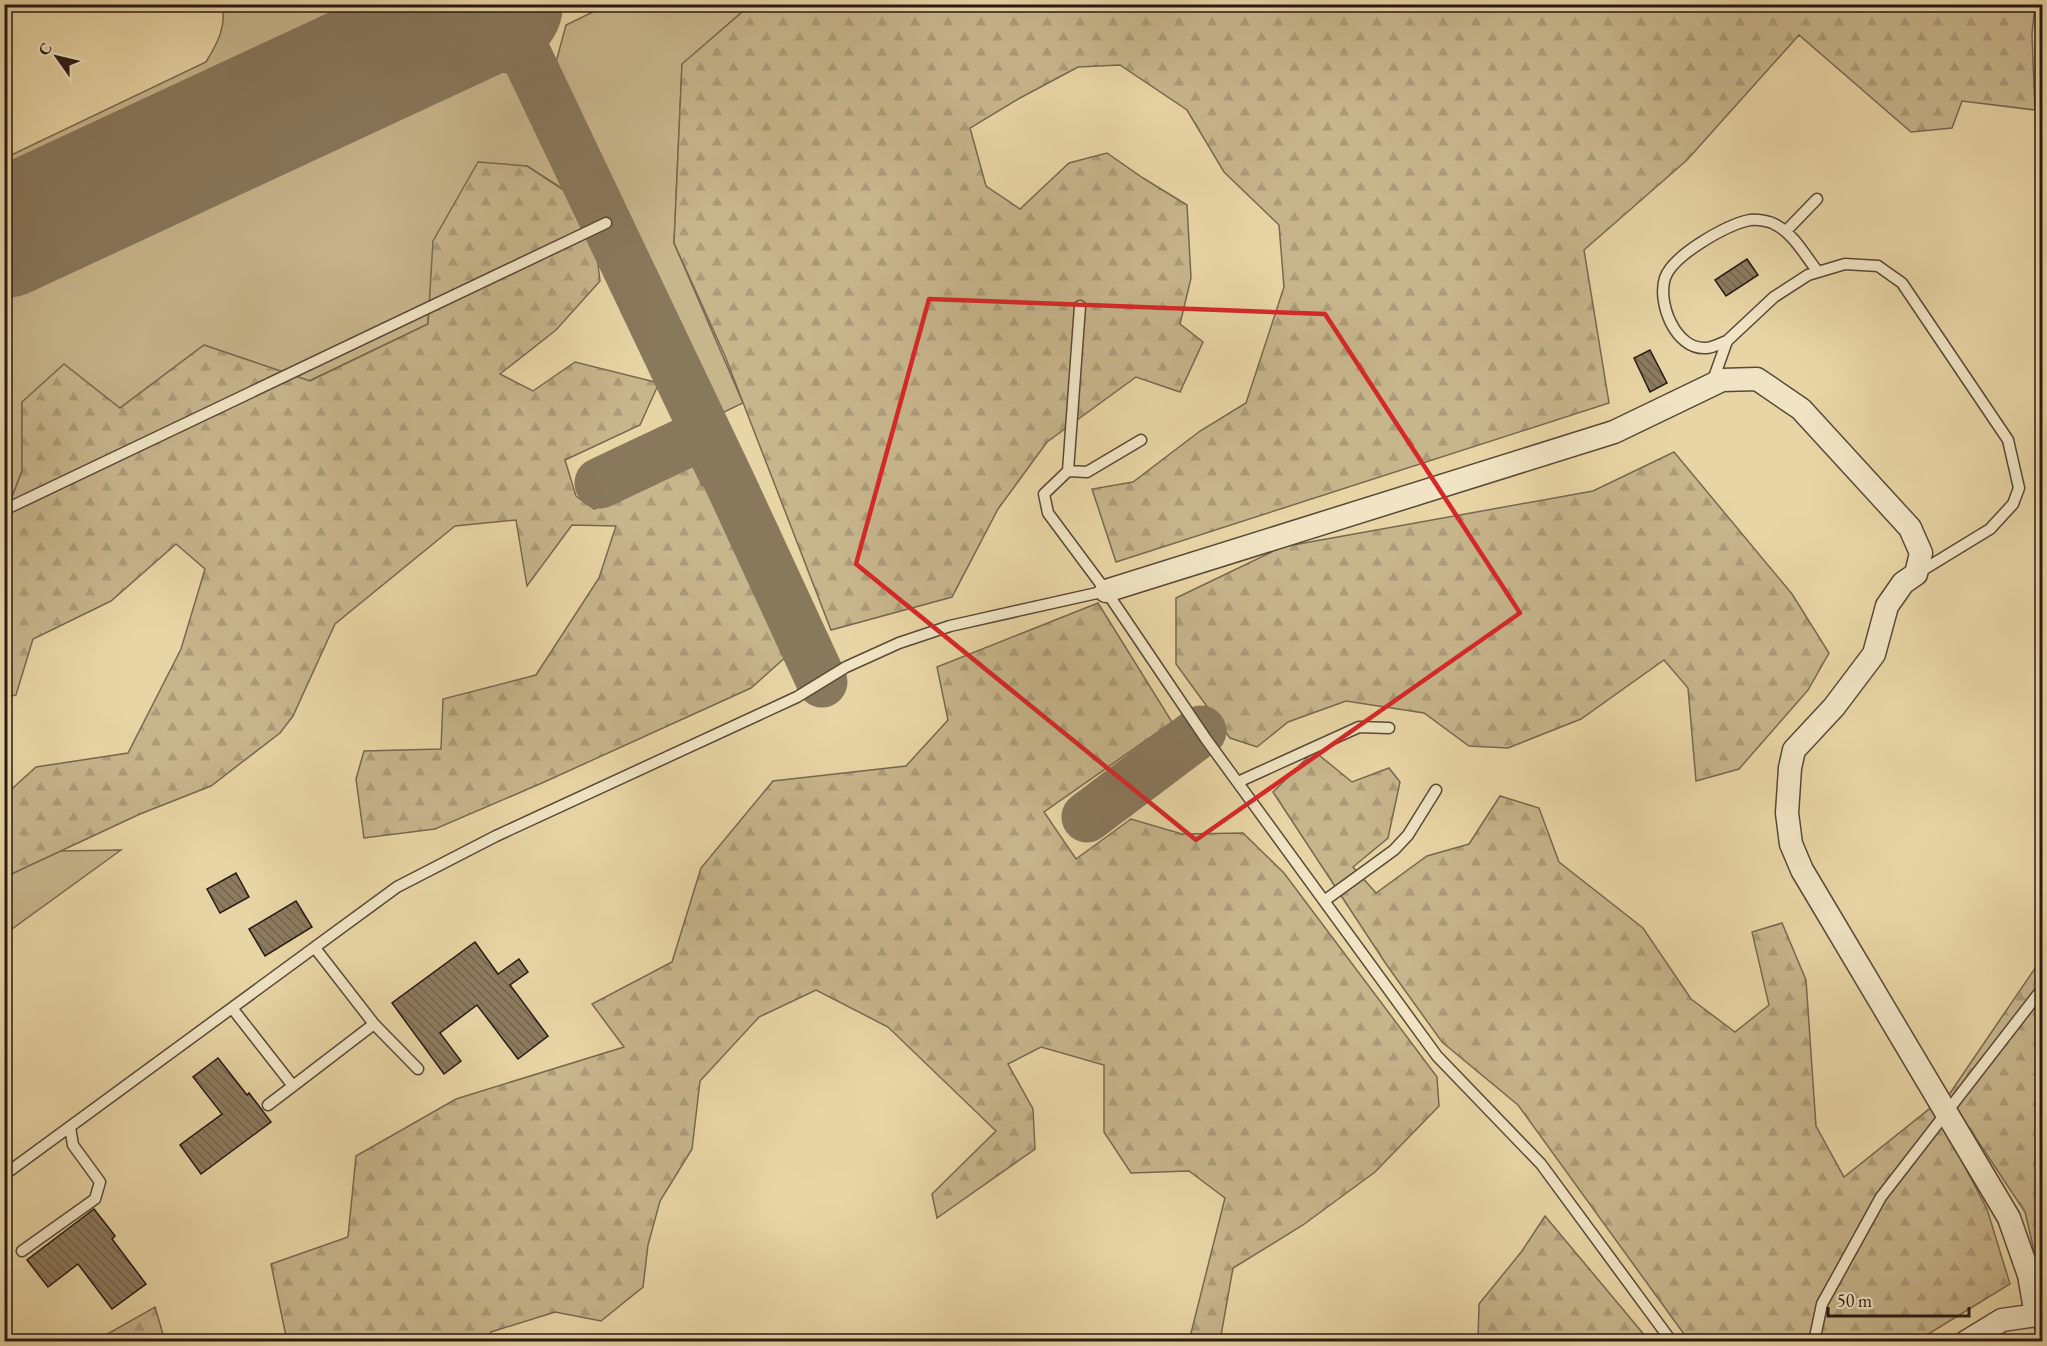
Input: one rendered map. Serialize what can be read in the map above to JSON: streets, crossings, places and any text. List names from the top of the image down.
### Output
{
  "scale_bar": "50 m",
  "north": "top left"
}
